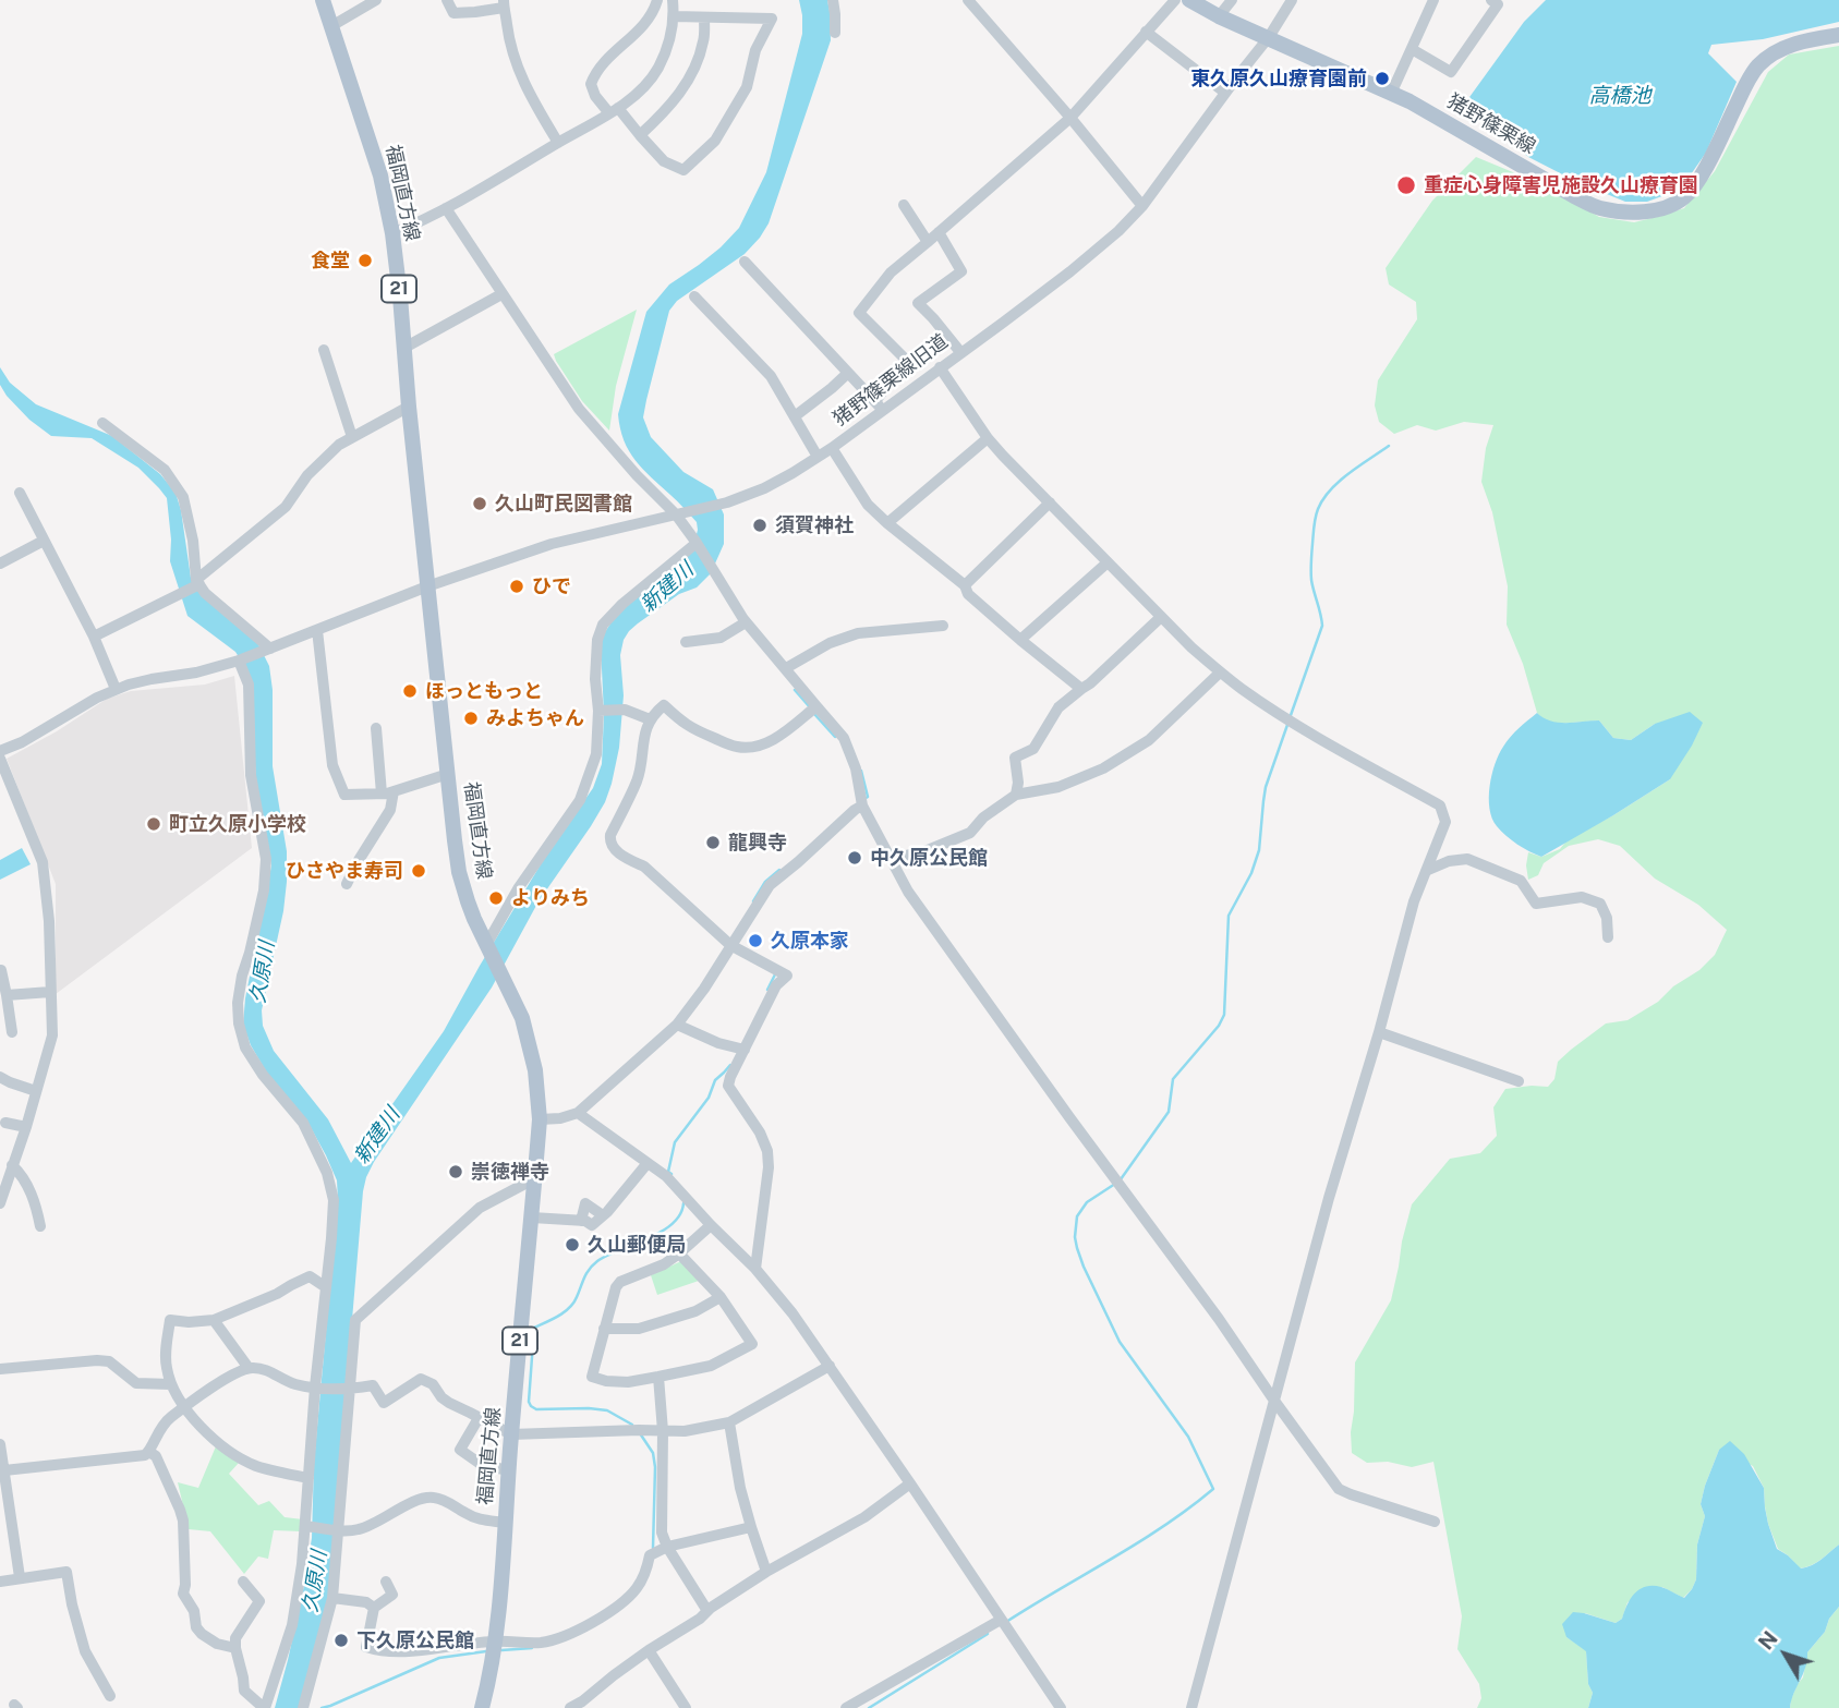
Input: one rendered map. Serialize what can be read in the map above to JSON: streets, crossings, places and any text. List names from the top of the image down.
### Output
{
  "streets": {
    "main road": ["猪野篠栗線", "福岡直方線", "21"],
    "street": ["猪野篠栗線旧道"]
  },
  "crossings": [
    ["猪野篠栗線", "猪野篠栗線旧道"],
    ["福岡直方線", "猪野篠栗線旧道"]
  ],
  "water": ["高橋池", "新建川", "久原川"],
  "places": [
    "東久原久山療育園前",
    "重症心身障害児施設久山療育園",
    "食堂",
    "久山町民図書館",
    "須賀神社",
    "ひで",
    "ほっともっと",
    "みよちゃん",
    "町立久原小学校",
    "龍興寺",
    "中久原公民館",
    "ひさやま寿司",
    "よりみち",
    "久原本家",
    "崇徳禅寺",
    "久山郵便局",
    "下久原公民館"
  ],
  "north": "top left"
}
